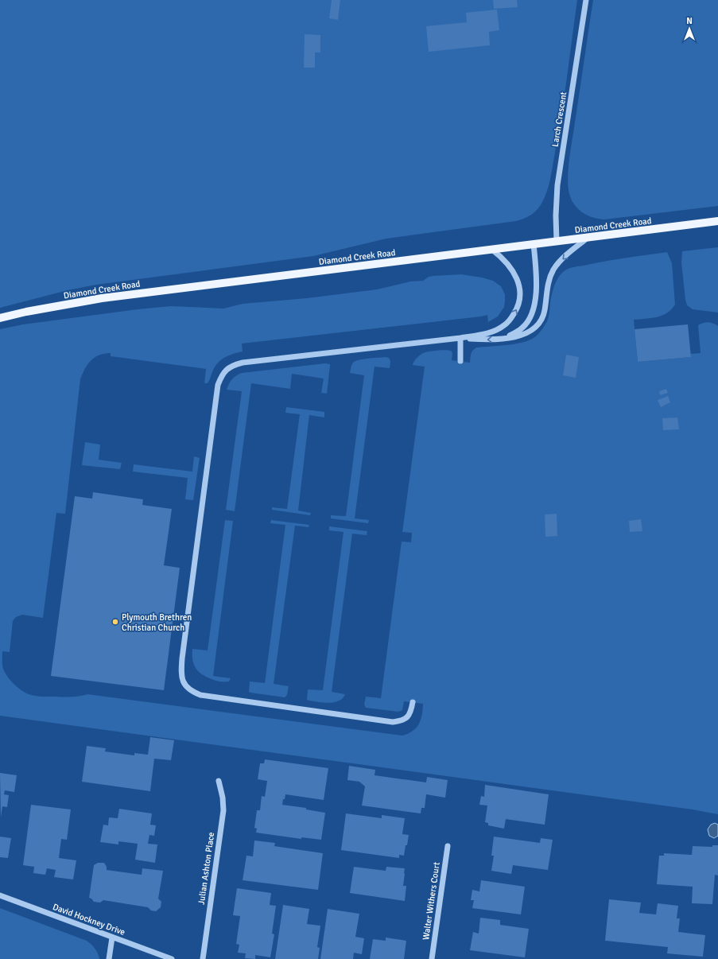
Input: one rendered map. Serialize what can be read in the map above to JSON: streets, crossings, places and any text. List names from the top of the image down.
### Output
{
  "streets": {
    "main road": ["Diamond Creek Road"],
    "street": [
      "Larch Crescent",
      "Julian Ashton Place",
      "Walter Withers Court",
      "David Hockney Drive"
    ]
  },
  "crossings": [
    ["Larch Crescent", "Diamond Creek Road"]
  ],
  "places": ["Plymouth Brethren Christian Church"],
  "north": "top"
}
